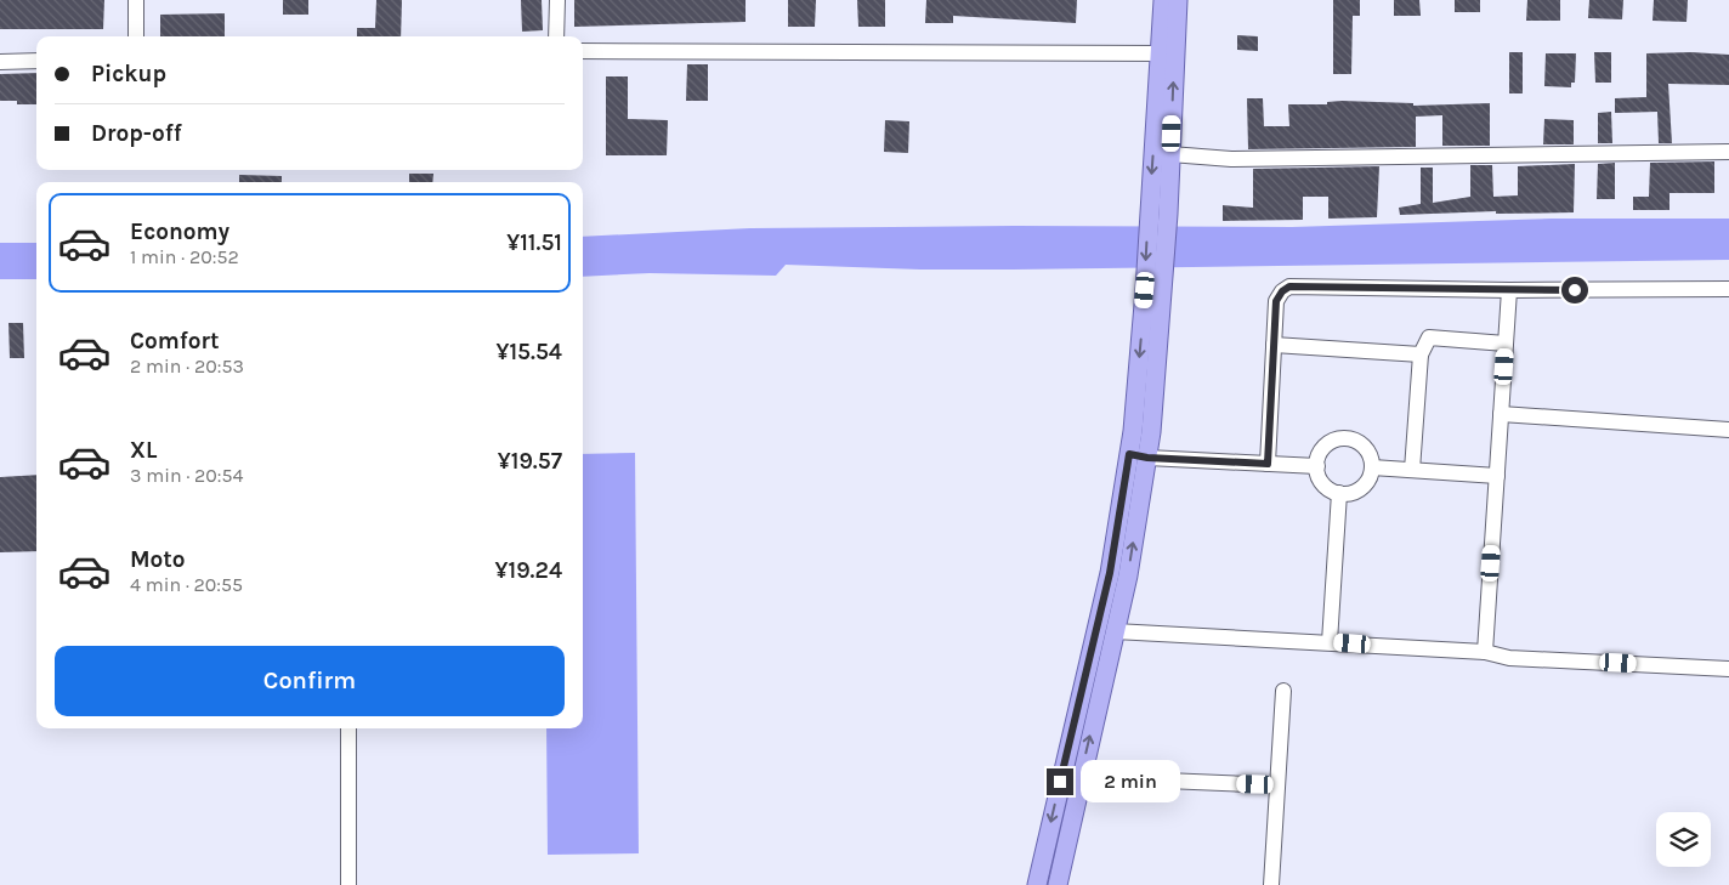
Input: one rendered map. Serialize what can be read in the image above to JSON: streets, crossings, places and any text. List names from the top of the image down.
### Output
{
  "page": {
    "banner": ["Pickup", "Drop-off"],
    "list": [
      {
        "name": "Economy",
        "note": "1 min · 20:52",
        "value": "¥11.51"
      },
      {
        "name": "Comfort",
        "note": "2 min · 20:53",
        "value": "¥15.54"
      },
      {
        "name": "XL",
        "note": "3 min · 20:54",
        "value": "¥19.57"
      },
      {
        "name": "Moto",
        "note": "4 min · 20:55",
        "value": "¥19.24"
      }
    ],
    "buttons": "Confirm",
    "bubble": "2 min"
  }
}
